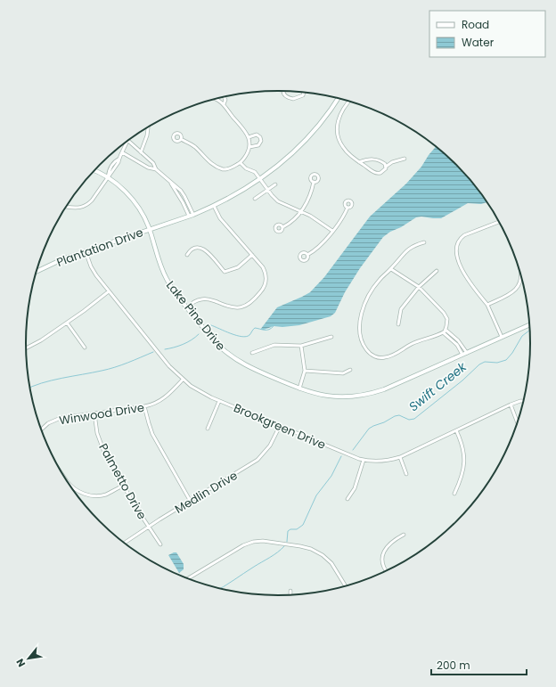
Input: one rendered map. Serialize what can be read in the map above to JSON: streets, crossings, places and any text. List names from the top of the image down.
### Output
{
  "streets": {
    "street": [
      "Plantation Drive",
      "Lake Pine Drive",
      "Winwood Drive",
      "Brookgreen Drive",
      "Palmetto Drive",
      "Medlin Drive"
    ]
  },
  "crossings": [
    ["Plantation Drive", "Lake Pine Drive"],
    ["Plantation Drive", "Brookgreen Drive"],
    ["Winwood Drive", "Brookgreen Drive"],
    ["Winwood Drive", "Palmetto Drive"],
    ["Brookgreen Drive", "Medlin Drive"],
    ["Palmetto Drive", "Medlin Drive"]
  ],
  "water": ["Swift Creek"],
  "legend": ["Road", "Water"],
  "scale_bar": "200 m",
  "north": "bottom left"
}
